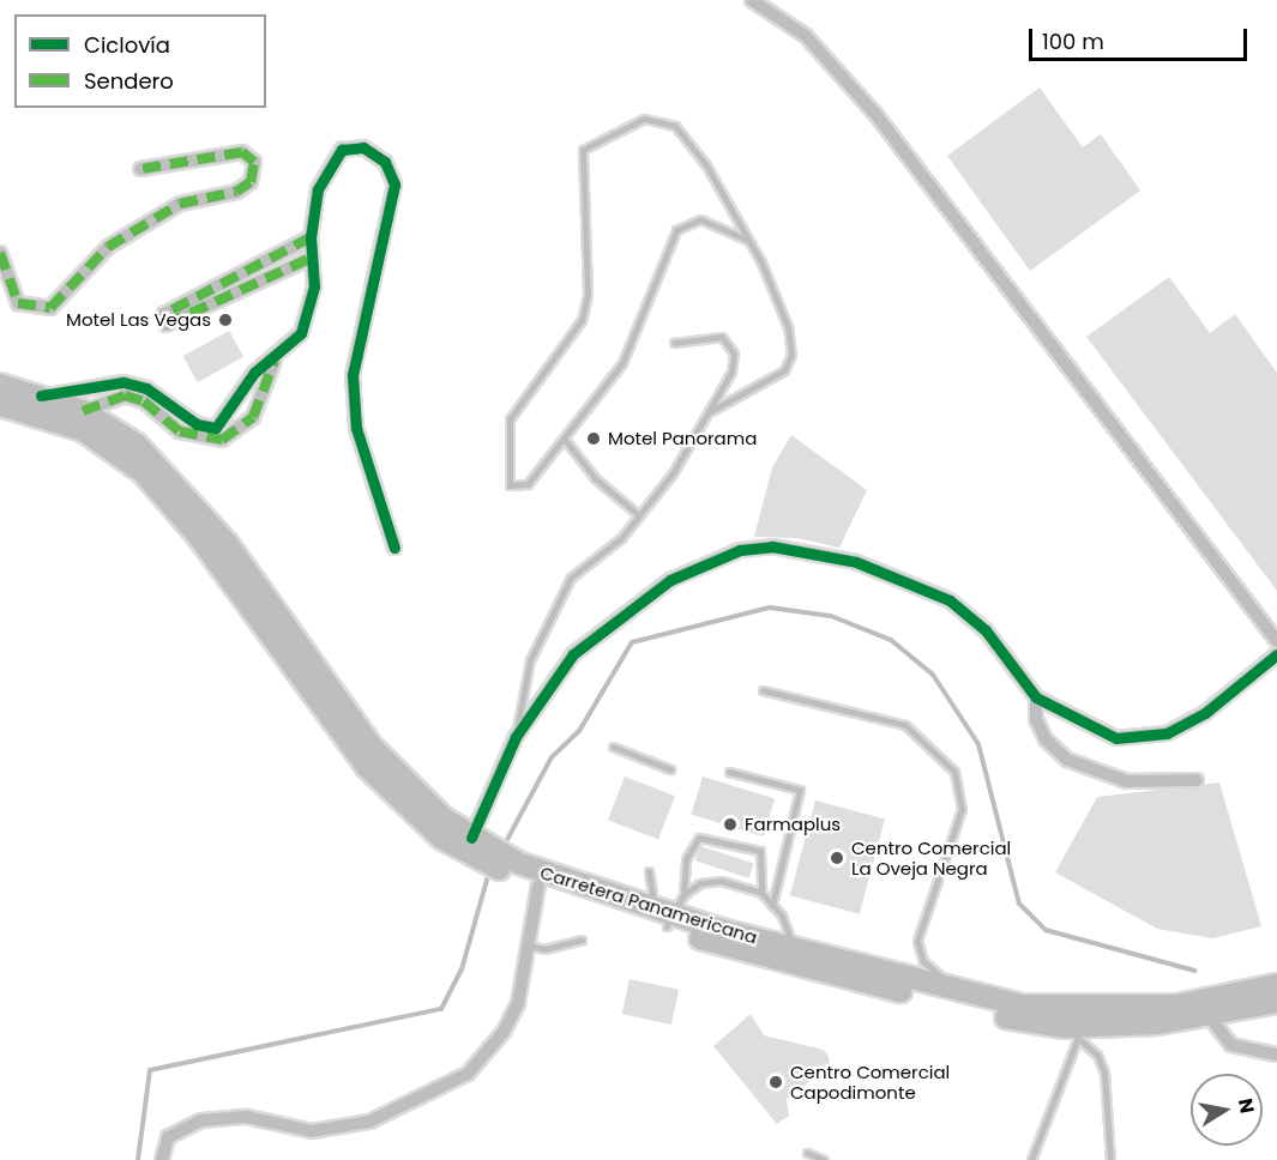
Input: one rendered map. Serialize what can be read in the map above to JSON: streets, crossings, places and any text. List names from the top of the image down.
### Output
{
  "streets": {
    "main road": ["Carretera Panamericana"]
  },
  "places": [
    "Motel Las Vegas",
    "Motel Panorama",
    "Farmaplus",
    "Centro Comercial La Oveja Negra",
    "Centro Comercial Capodimonte"
  ],
  "legend": ["Ciclovía", "Sendero"],
  "scale_bar": "100 m",
  "north": "right"
}
